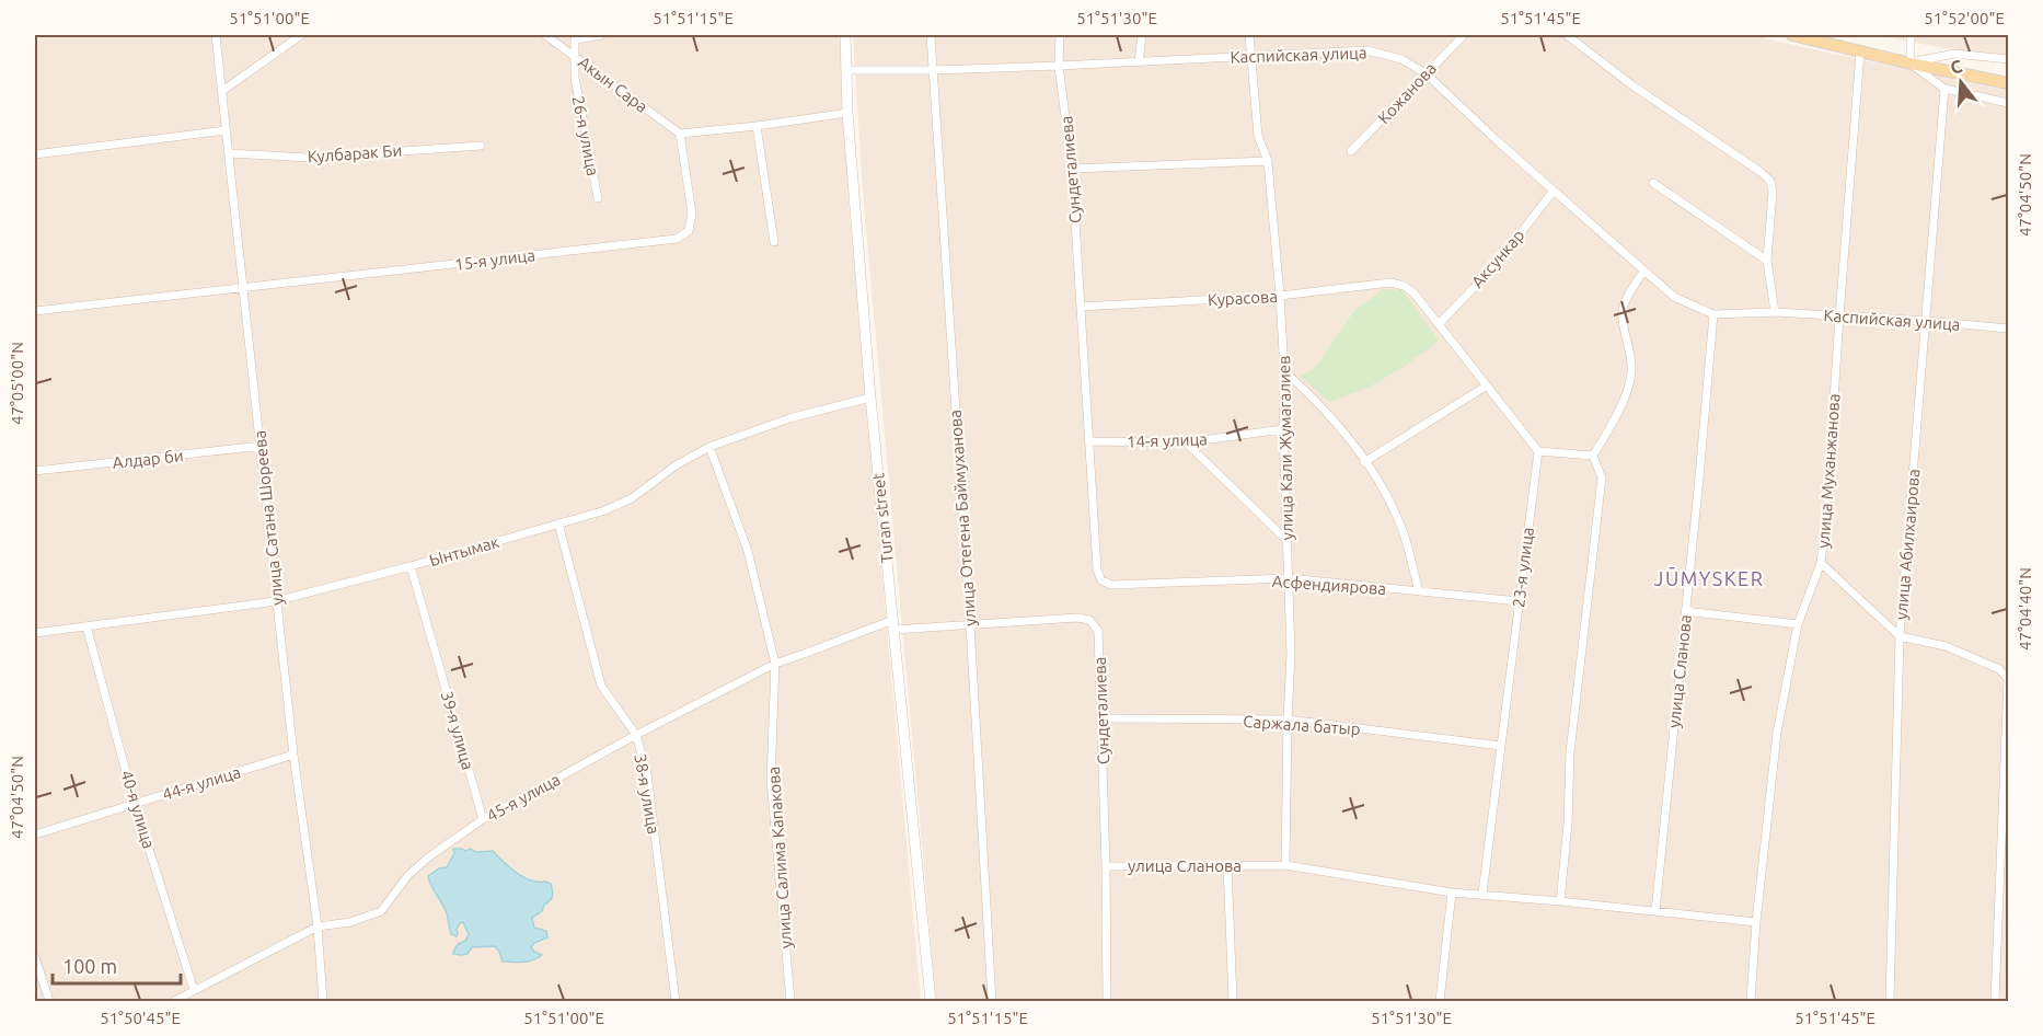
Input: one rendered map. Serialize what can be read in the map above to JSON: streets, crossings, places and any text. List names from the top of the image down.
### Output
{
  "streets": {
    "street": [
      "Каспийская улица",
      "Акын Сара",
      "Кожанова",
      "26-я улица",
      "Кулбарак Би",
      "Сундеталиева",
      "Аксункар",
      "15-я улица",
      "Курасова",
      "14-я улица",
      "улица Кали Жумагалиев",
      "Алдар би",
      "улица Муханжанова",
      "улица Сатана Шореева",
      "Turan street",
      "улица Отегена Баймуханова",
      "улица Абилхаирова",
      "Ынтымак",
      "23-я улица",
      "Асфендиярова",
      "улица Сланова",
      "Саржала батыр",
      "39-я улица",
      "44-я улица",
      "38-я улица",
      "45-я улица",
      "40-я улица",
      "улица Салима Капакова"
    ]
  },
  "crossings": [
    ["Каспийская улица", "Кожанова"],
    ["Каспийская улица", "Сундеталиева"],
    ["Каспийская улица", "Аксункар"],
    ["Каспийская улица", "улица Кали Жумагалиев"],
    ["Каспийская улица", "улица Муханжанова"],
    ["Каспийская улица", "Turan street"],
    ["Каспийская улица", "улица Отегена Баймуханова"],
    ["Каспийская улица", "улица Абилхаирова"],
    ["Каспийская улица", "улица Сланова"],
    ["Акын Сара", "26-я улица"],
    ["Акын Сара", "15-я улица"],
    ["Кулбарак Би", "улица Сатана Шореева"],
    ["Сундеталиева", "Курасова"],
    ["Сундеталиева", "14-я улица"],
    ["Сундеталиева", "Turan street"],
    ["Сундеталиева", "улица Отегена Баймуханова"],
    ["Сундеталиева", "Асфендиярова"],
    ["Сундеталиева", "улица Сланова"],
    ["Сундеталиева", "Саржала батыр"],
    ["Сундеталиева", "45-я улица"],
    ["Аксункар", "Курасова"],
    ["15-я улица", "улица Сатана Шореева"],
    ["Курасова", "улица Кали Жумагалиев"],
    ["14-я улица", "улица Кали Жумагалиев"],
    ["улица Кали Жумагалиев", "Асфендиярова"],
    ["улица Кали Жумагалиев", "улица Сланова"],
    ["улица Кали Жумагалиев", "Саржала батыр"],
    ["Алдар би", "улица Сатана Шореева"],
    ["улица Муханжанова", "улица Сланова"],
    ["улица Сатана Шореева", "Ынтымак"],
    ["улица Сатана Шореева", "44-я улица"],
    ["улица Сатана Шореева", "45-я улица"],
    ["Turan street", "Ынтымак"],
    ["Turan street", "45-я улица"],
    ["Ынтымак", "39-я улица"],
    ["Ынтымак", "38-я улица"],
    ["Ынтымак", "40-я улица"],
    ["Ынтымак", "улица Салима Капакова"],
    ["23-я улица", "Асфендиярова"],
    ["23-я улица", "улица Сланова"],
    ["23-я улица", "Саржала батыр"],
    ["39-я улица", "45-я улица"],
    ["44-я улица", "40-я улица"],
    ["38-я улица", "45-я улица"],
    ["45-я улица", "40-я улица"],
    ["45-я улица", "улица Салима Капакова"]
  ],
  "districts": ["JŪMYSKER"],
  "scale_bar": "100 m",
  "north": "top",
  "coordinates": [
    "51°51'00\"E",
    "51°51'15\"E",
    "51°51'30\"E",
    "51°51'45\"E",
    "51°52'00\"E",
    "47°04'50\"N",
    "47°05'00\"N",
    "47°04'40\"N",
    "51°50'45\"E"
  ]
}
